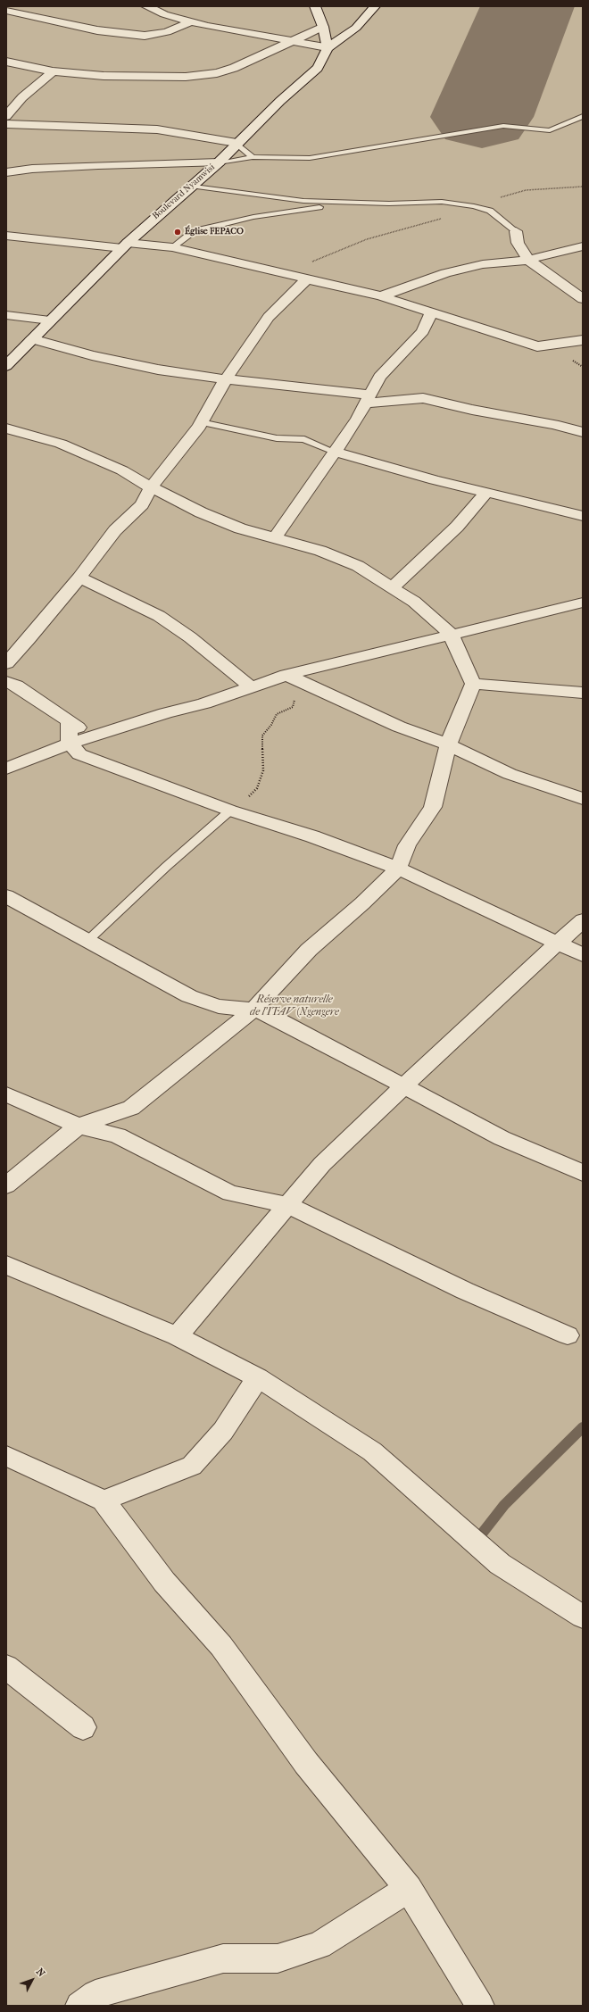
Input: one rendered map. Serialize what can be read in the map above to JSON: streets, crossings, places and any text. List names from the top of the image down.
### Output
{
  "streets": {
    "street": ["Boulevard Nyamwisi"]
  },
  "parks": ["Réserve naturelle de l'ITAV (Ngengere"],
  "places": ["Église FEPACO"],
  "north": "top right"
}
